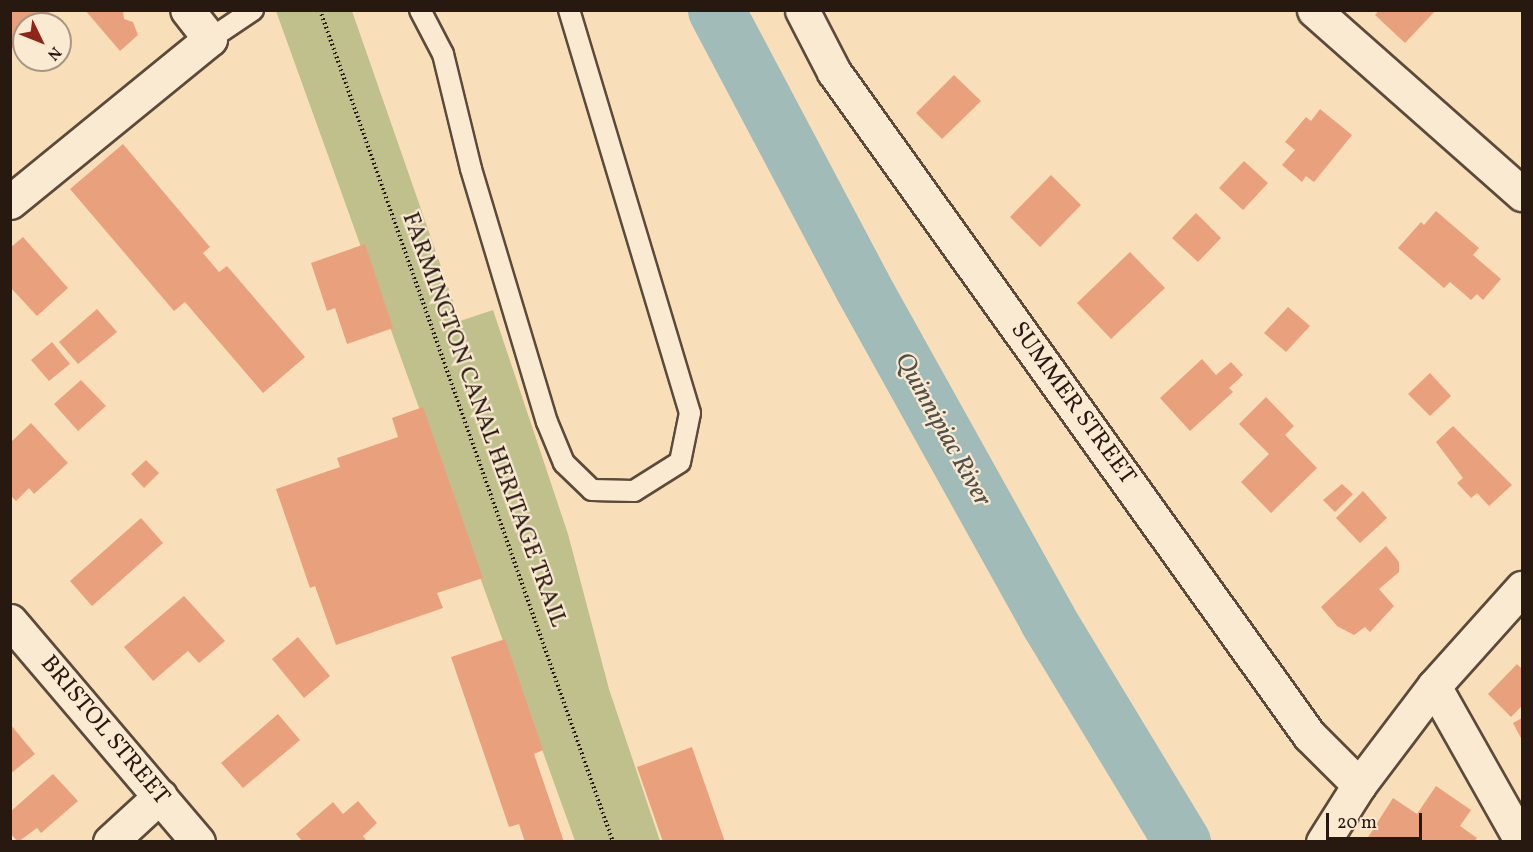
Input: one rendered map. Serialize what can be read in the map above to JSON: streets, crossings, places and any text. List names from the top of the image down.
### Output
{
  "streets": {
    "street": ["SUMMER STREET", "BRISTOL STREET"],
    "path": ["FARMINGTON CANAL HERITAGE TRAIL"]
  },
  "water": ["Quinnipiac River"],
  "scale_bar": "20 m",
  "north": "bottom right"
}
